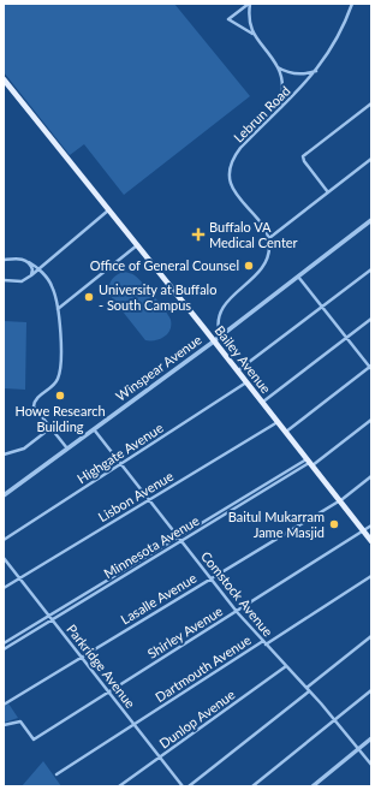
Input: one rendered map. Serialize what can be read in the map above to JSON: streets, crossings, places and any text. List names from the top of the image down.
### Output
{
  "streets": {
    "main road": ["Bailey Avenue"],
    "street": [
      "Lebrun Road",
      "Winspear Avenue",
      "Highgate Avenue",
      "Lisbon Avenue",
      "Minnesota Avenue",
      "Comstock Avenue",
      "Lasalle Avenue",
      "Shirley Avenue",
      "Parkridge Avenue",
      "Dartmouth Avenue",
      "Dunlop Avenue"
    ]
  },
  "crossings": [
    ["Bailey Avenue", "Winspear Avenue"],
    ["Bailey Avenue", "Highgate Avenue"],
    ["Bailey Avenue", "Lisbon Avenue"],
    ["Bailey Avenue", "Minnesota Avenue"],
    ["Bailey Avenue", "Lasalle Avenue"],
    ["Bailey Avenue", "Shirley Avenue"],
    ["Winspear Avenue", "Comstock Avenue"],
    ["Highgate Avenue", "Comstock Avenue"],
    ["Lisbon Avenue", "Comstock Avenue"],
    ["Lisbon Avenue", "Parkridge Avenue"],
    ["Minnesota Avenue", "Comstock Avenue"],
    ["Minnesota Avenue", "Parkridge Avenue"],
    ["Comstock Avenue", "Lasalle Avenue"],
    ["Comstock Avenue", "Shirley Avenue"],
    ["Comstock Avenue", "Dartmouth Avenue"],
    ["Comstock Avenue", "Dunlop Avenue"],
    ["Lasalle Avenue", "Parkridge Avenue"],
    ["Shirley Avenue", "Parkridge Avenue"],
    ["Parkridge Avenue", "Dartmouth Avenue"],
    ["Parkridge Avenue", "Dunlop Avenue"]
  ],
  "places": {
    "health": ["Buffalo VA Medical Center"],
    "other": [
      "Office of General Counsel",
      "University at Buffalo - South Campus",
      "Howe Research Building",
      "Baitul Mukarram Jame Masjid"
    ]
  }
}
